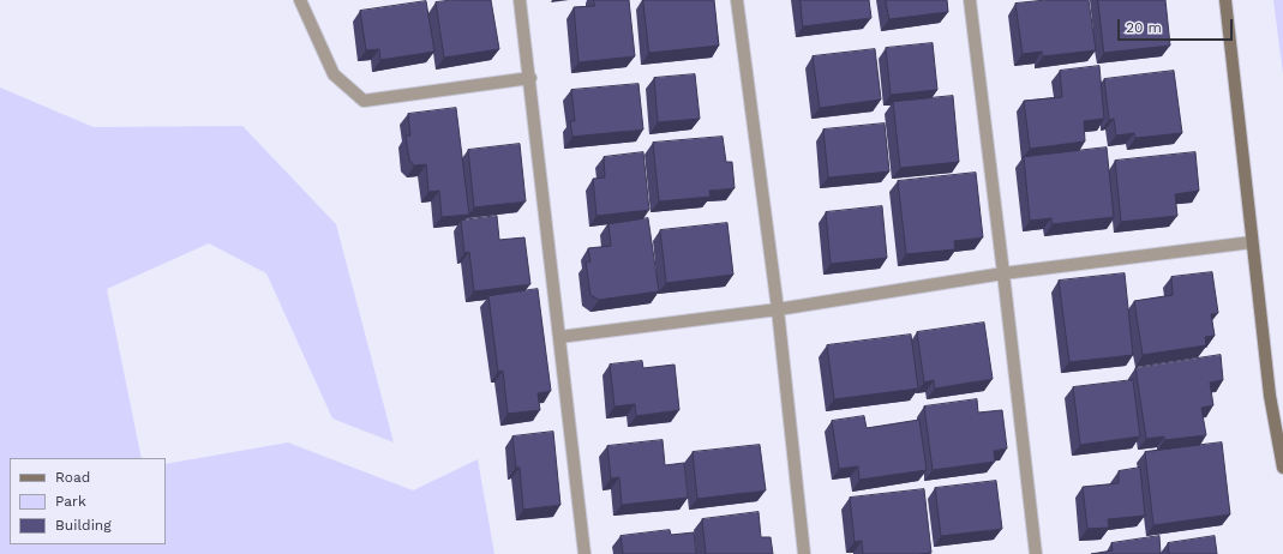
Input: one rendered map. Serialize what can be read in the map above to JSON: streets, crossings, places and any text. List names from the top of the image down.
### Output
{
  "legend": ["Road", "Park", "Building"],
  "scale_bar": "20 m"
}
